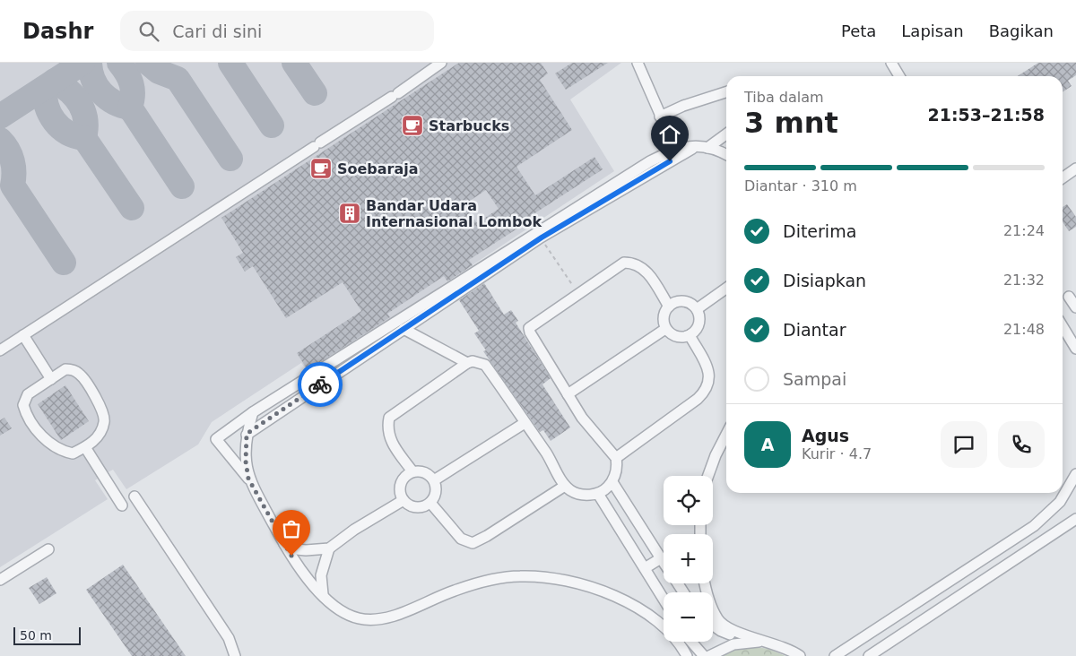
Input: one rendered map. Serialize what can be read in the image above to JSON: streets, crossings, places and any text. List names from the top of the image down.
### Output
{
  "places": {
    "cafe": ["Starbucks", "Soebaraja"],
    "building": ["Bandar Udara Internasional Lombok"]
  },
  "scale_bar": "50 m",
  "page": {
    "header": "Dashr",
    "search": "Cari di sini",
    "nav": ["Peta", "Lapisan", "Bagikan"],
    "heading": ["3 mnt", "Tiba dalam", "21:53–21:58"],
    "panel": ["Agus", "Kurir · 4.7"],
    "bar": "Diantar · 310 m",
    "list": [
      ["Diterima", "21:24"],
      ["Disiapkan", "21:32"],
      ["Diantar", "21:48"],
      "Sampai"
    ],
    "round": "A",
    "map_buttons": ["+", "−"],
    "scale": "50 m"
  }
}
